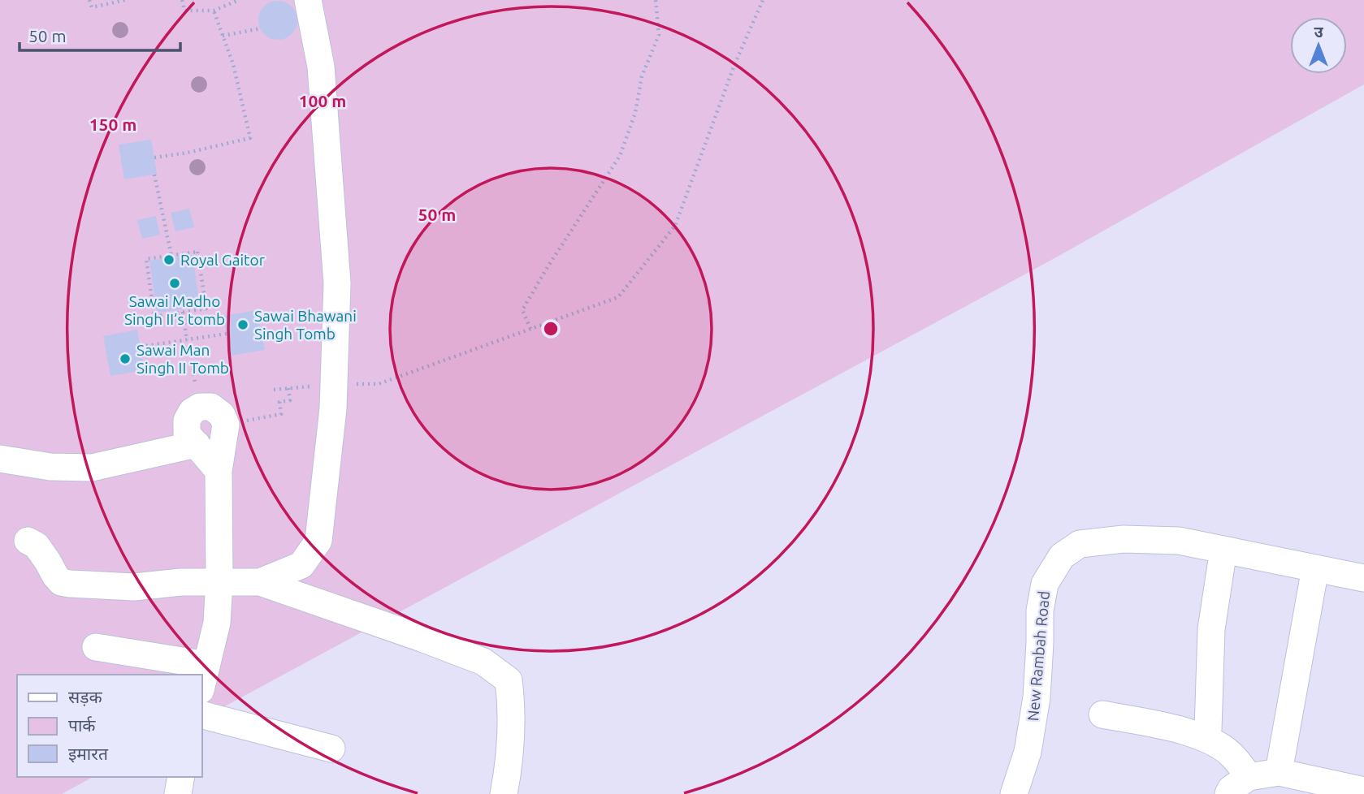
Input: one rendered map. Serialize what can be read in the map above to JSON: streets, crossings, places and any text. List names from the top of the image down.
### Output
{
  "streets": {
    "street": ["New Rambah Road"]
  },
  "places": [
    "Royal Gaitor",
    "Sawai Madho Singh II’s tomb",
    "Sawai Bhawani Singh Tomb",
    "Sawai Man Singh II Tomb"
  ],
  "legend": ["सड़क", "पार्क", "इमारत"],
  "scale_bar": "50 m",
  "north": "top",
  "rings": ["100 m", "150 m", "50 m"]
}
